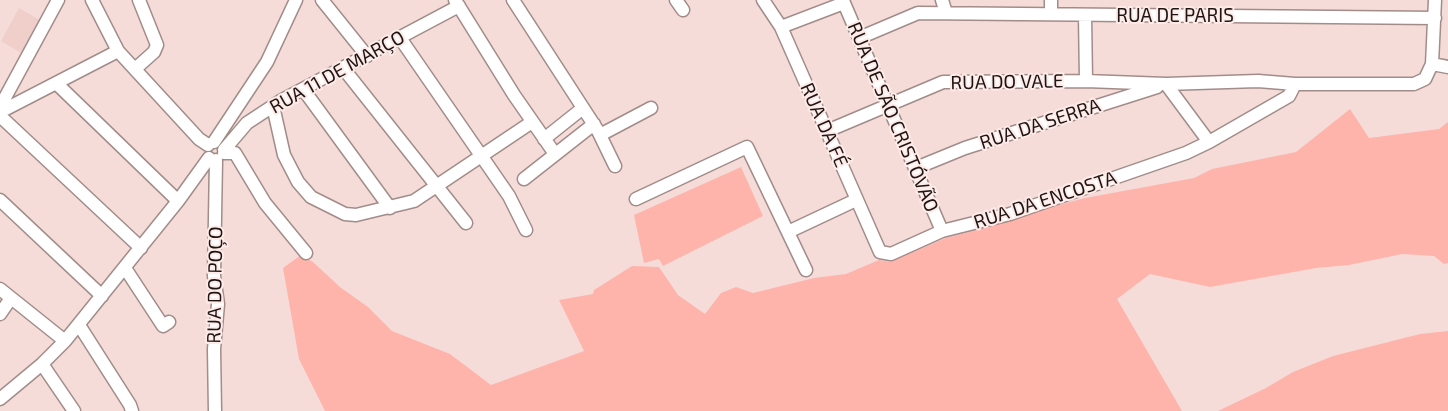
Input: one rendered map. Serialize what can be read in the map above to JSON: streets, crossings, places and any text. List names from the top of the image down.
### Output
{
  "streets": {
    "street": [
      "RUA DE PARIS",
      "RUA 11 DE MARÇO",
      "RUA DO VALE",
      "RUA DE SÃO CRISTÓVÃO",
      "RUA DA SERRA",
      "RUA DA FÉ",
      "RUA DA ENCOSTA",
      "RUA DO POÇO"
    ]
  },
  "crossings": [
    ["RUA DE PARIS", "RUA DE SÃO CRISTÓVÃO"],
    ["RUA 11 DE MARÇO", "RUA DO POÇO"],
    ["RUA DO VALE", "RUA DE SÃO CRISTÓVÃO"],
    ["RUA DO VALE", "RUA DA SERRA"],
    ["RUA DO VALE", "RUA DA FÉ"],
    ["RUA DE SÃO CRISTÓVÃO", "RUA DA SERRA"],
    ["RUA DE SÃO CRISTÓVÃO", "RUA DA FÉ"],
    ["RUA DE SÃO CRISTÓVÃO", "RUA DA ENCOSTA"],
    ["RUA DA FÉ", "RUA DA ENCOSTA"]
  ]
}
